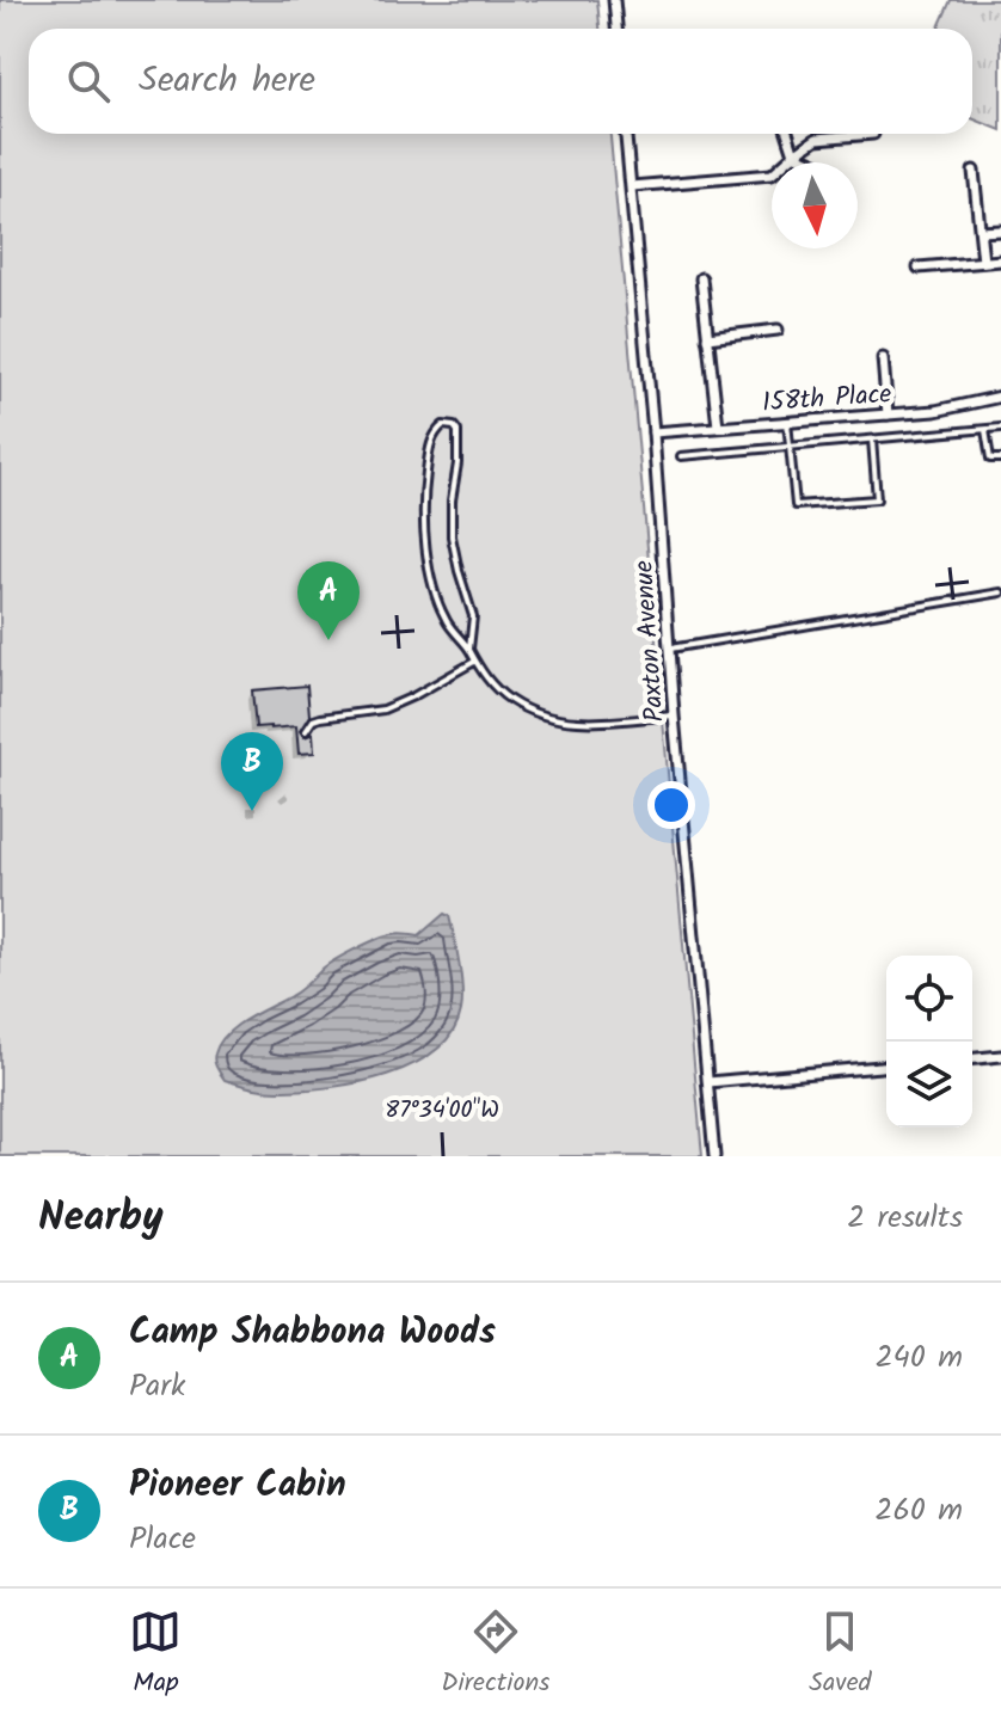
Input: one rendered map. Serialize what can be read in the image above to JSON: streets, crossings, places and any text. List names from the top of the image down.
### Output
{
  "streets": {
    "street": ["158th Place", "Paxton Avenue"]
  },
  "crossings": [
    ["158th Place", "Paxton Avenue"]
  ],
  "north": "bottom",
  "page": {
    "search": "Search here",
    "pins": ["A", "B"],
    "heading": ["Nearby", "2 results"],
    "list": [
      {
        "mark": "A",
        "name": "Camp Shabbona Woods",
        "note": "Park",
        "value": "240 m"
      },
      {
        "mark": "B",
        "name": "Pioneer Cabin",
        "note": "Place",
        "value": "260 m"
      }
    ],
    "nav": ["Map", "Directions", "Saved"]
  },
  "coordinates": ["87°34'00\"W"]
}
